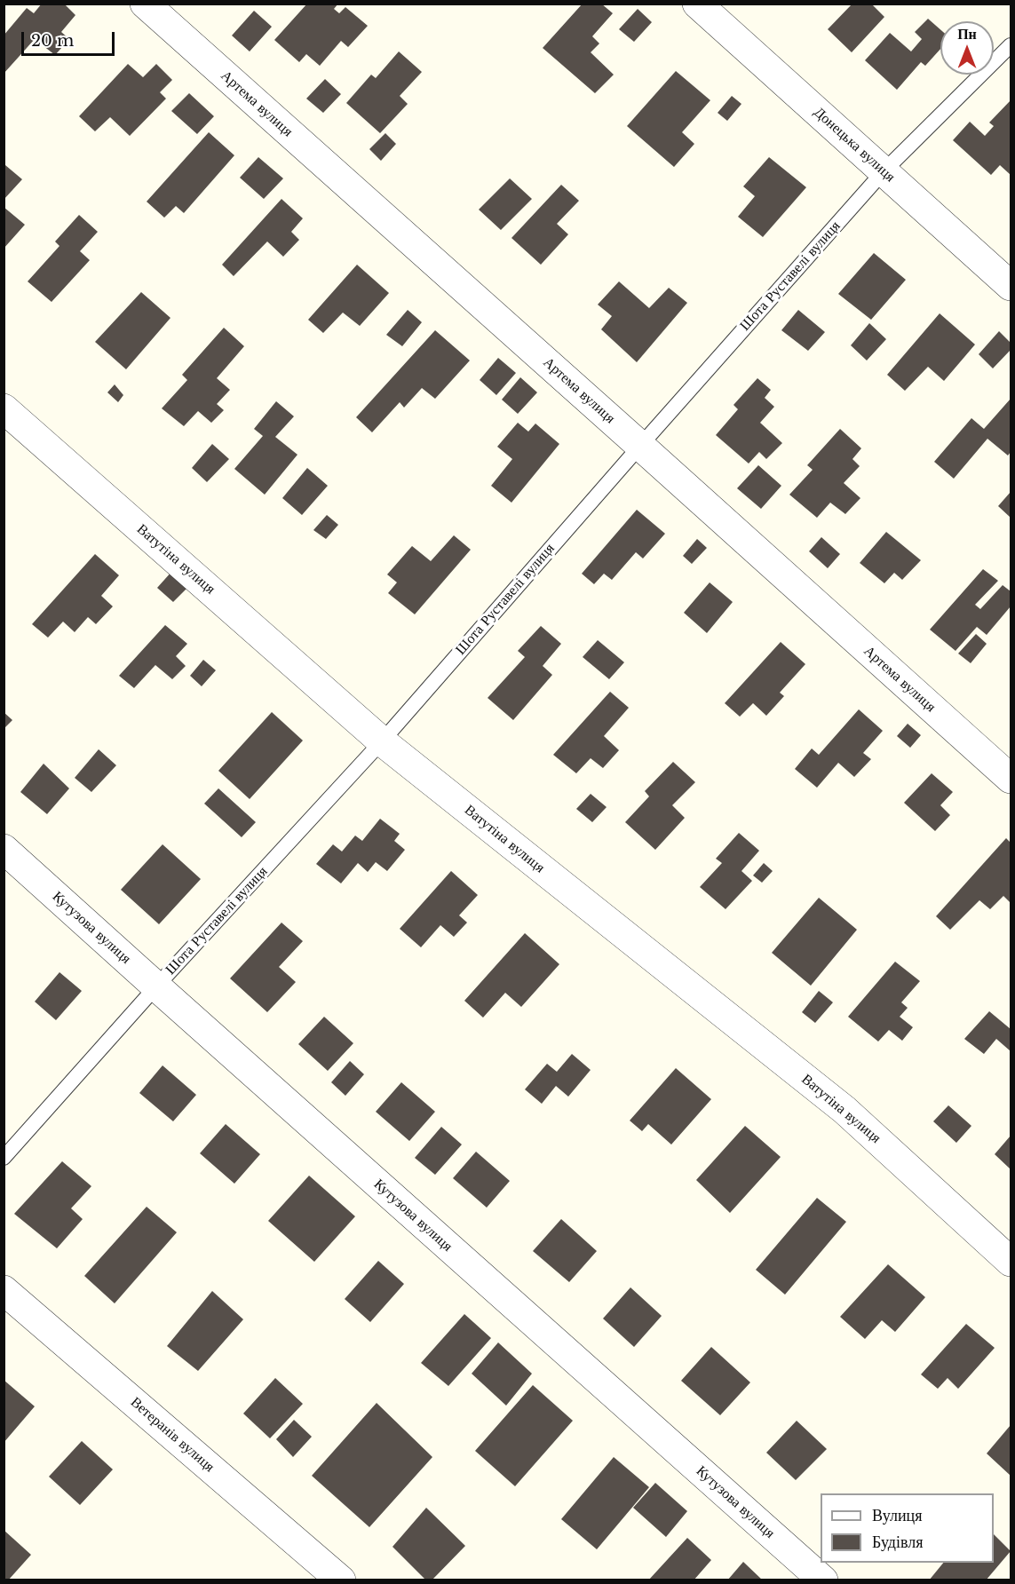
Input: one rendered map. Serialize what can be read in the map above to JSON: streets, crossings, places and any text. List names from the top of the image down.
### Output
{
  "streets": {
    "street": [
      "Артема вулиця",
      "Донецька вулиця",
      "Ватутіна вулиця",
      "Кутузова вулиця",
      "Ветеранів вулиця"
    ],
    "lane": ["Шота Руставелі вулиця"]
  },
  "crossings": [
    ["Артема вулиця", "Шота Руставелі вулиця"],
    ["Донецька вулиця", "Шота Руставелі вулиця"],
    ["Шота Руставелі вулиця", "Ватутіна вулиця"],
    ["Шота Руставелі вулиця", "Кутузова вулиця"]
  ],
  "legend": ["Вулиця", "Будівля"],
  "scale_bar": "20 m",
  "north": "top"
}
